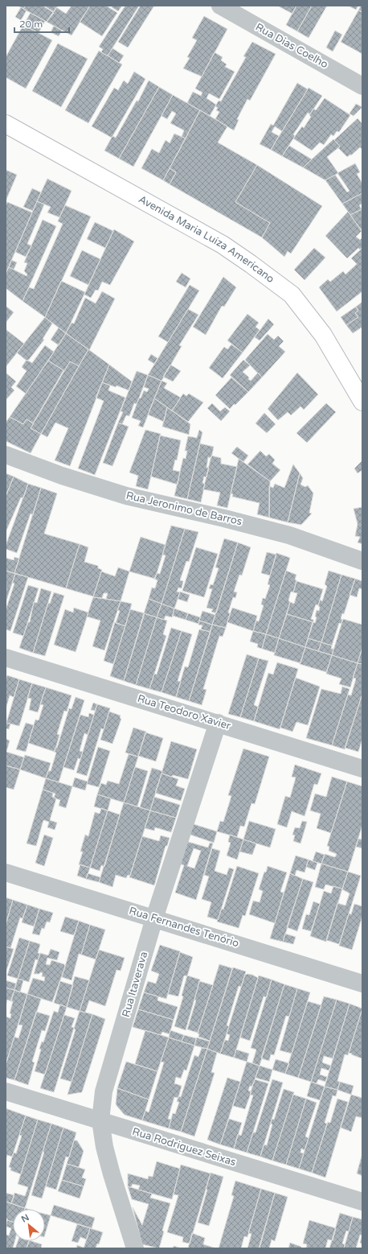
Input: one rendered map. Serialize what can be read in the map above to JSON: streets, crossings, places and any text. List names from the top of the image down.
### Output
{
  "streets": {
    "main road": ["Avenida Maria Luiza Americano"],
    "street": [
      "Rua Dias Coelho",
      "Rua Jeronimo de Barros",
      "Rua Teodoro Xavier",
      "Rua Fernandes Tenório",
      "Rua Itaverava",
      "Rua Rodriguez Seixas"
    ]
  },
  "crossings": [
    ["Rua Teodoro Xavier", "Rua Itaverava"],
    ["Rua Fernandes Tenório", "Rua Itaverava"],
    ["Rua Itaverava", "Rua Rodriguez Seixas"]
  ],
  "scale_bar": "20 m",
  "north": "top left"
}
